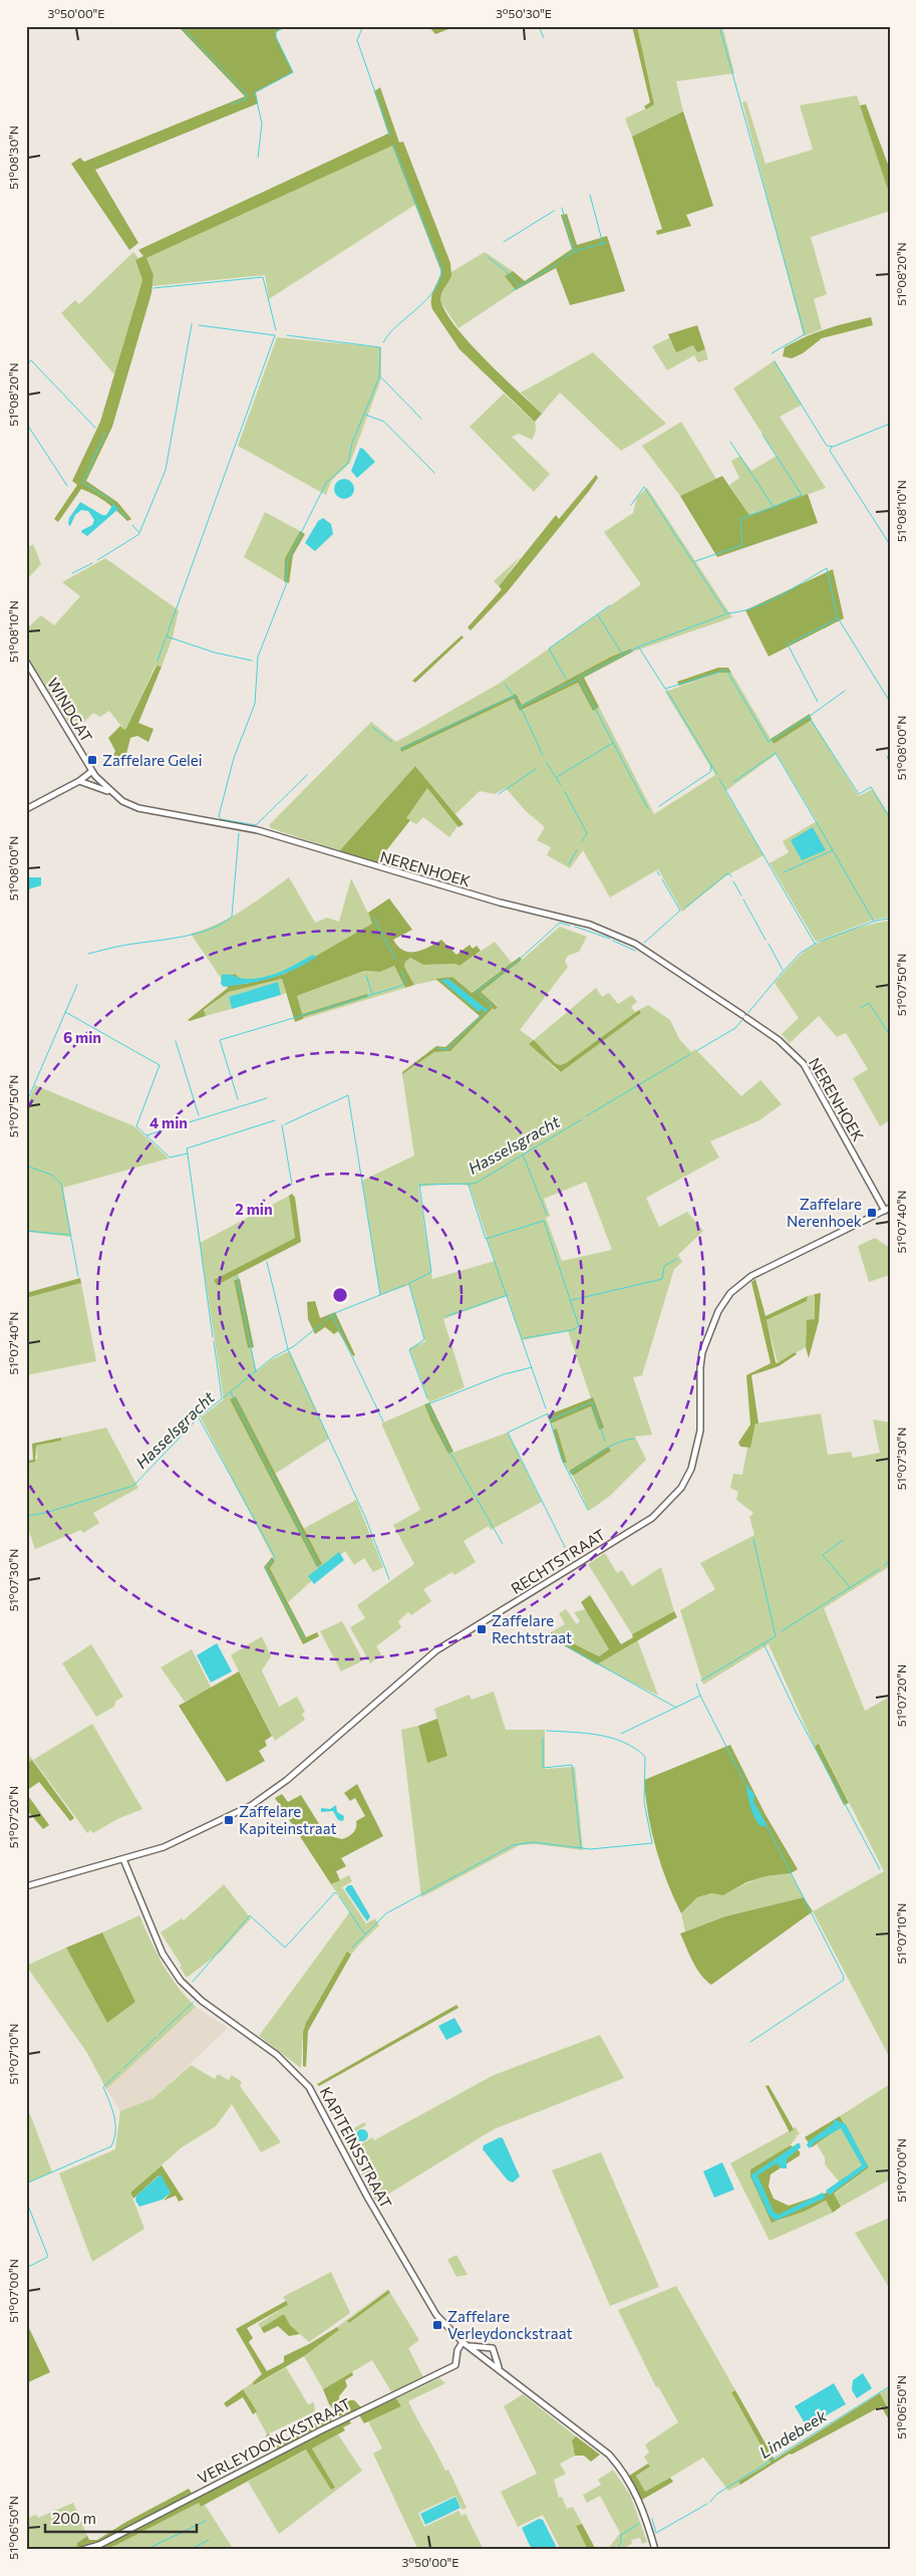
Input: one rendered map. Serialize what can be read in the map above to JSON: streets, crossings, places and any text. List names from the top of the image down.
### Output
{
  "streets": {
    "street": [
      "WINDGAT",
      "NERENHOEK",
      "RECHTSTRAAT",
      "KAPITEINSSTRAAT",
      "VERLEYDONCKSTRAAT"
    ]
  },
  "crossings": [
    ["WINDGAT", "NERENHOEK"],
    ["NERENHOEK", "RECHTSTRAAT"],
    ["RECHTSTRAAT", "KAPITEINSSTRAAT"],
    ["KAPITEINSSTRAAT", "VERLEYDONCKSTRAAT"]
  ],
  "water": ["Hasselsgracht", "Lindebeek"],
  "places": {
    "transit": [
      "Zaffelare Gelei",
      "Zaffelare Nerenhoek",
      "Zaffelare Rechtstraat",
      "Zaffelare Kapiteinstraat",
      "Zaffelare Verleydonckstraat"
    ]
  },
  "scale_bar": "200 m",
  "coordinates": [
    "3°50'00\"E",
    "3°50'30\"E",
    "51°08'30\"N",
    "51°08'20\"N",
    "51°08'10\"N",
    "51°08'00\"N",
    "51°07'50\"N",
    "51°07'40\"N",
    "51°07'30\"N",
    "51°07'20\"N",
    "51°07'10\"N",
    "51°07'00\"N",
    "51°06'50\"N"
  ],
  "rings": ["6 min", "4 min", "2 min"]
}
